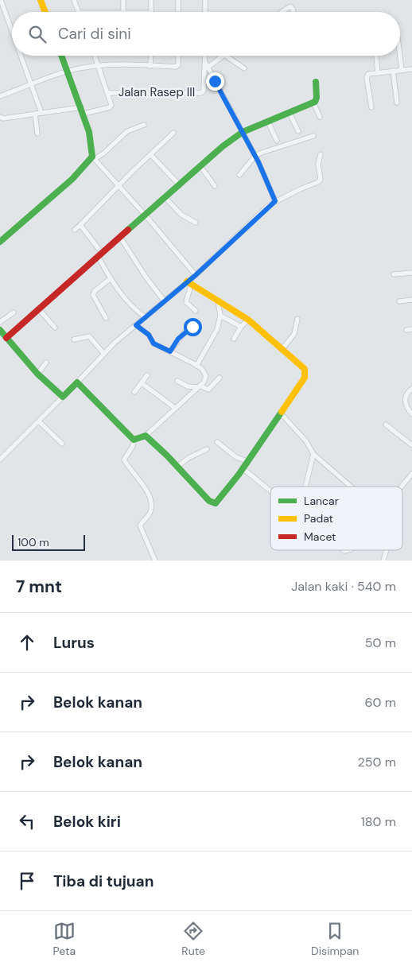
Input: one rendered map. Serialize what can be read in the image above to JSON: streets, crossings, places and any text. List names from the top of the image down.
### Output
{
  "streets": {
    "street": ["Jalan Rasep III"]
  },
  "legend": ["Lancar", "Padat", "Macet"],
  "scale_bar": "100 m",
  "page": {
    "search": "Cari di sini",
    "scale": "100 m",
    "heading": ["7 mnt", "Jalan kaki · 540 m"],
    "list": [
      ["Lurus", "50 m"],
      ["Belok kanan", "60 m"],
      ["Belok kanan", "250 m"],
      ["Belok kiri", "180 m"],
      "Tiba di tujuan"
    ],
    "nav": ["Peta", "Rute", "Disimpan"]
  }
}
